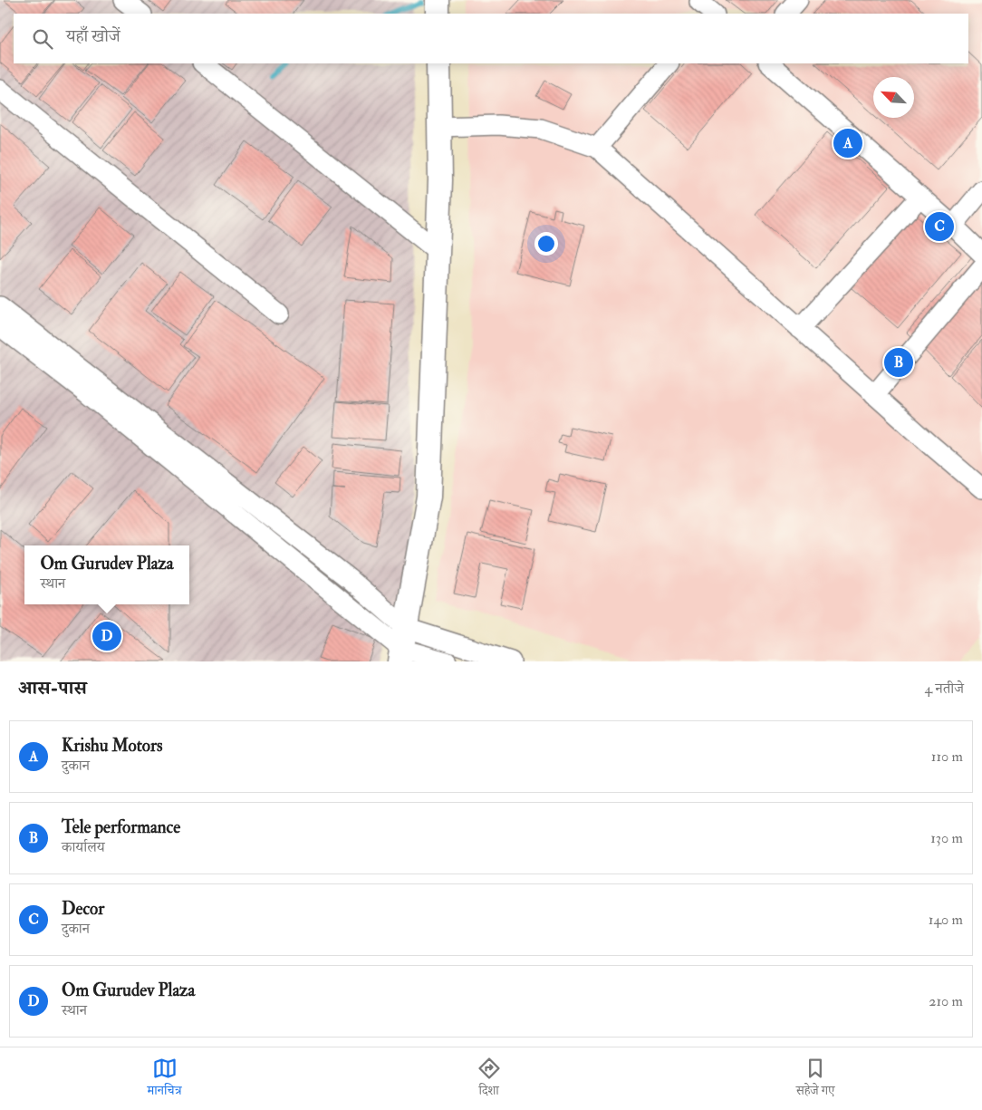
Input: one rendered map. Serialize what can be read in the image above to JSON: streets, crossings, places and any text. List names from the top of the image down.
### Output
{
  "north": "top left",
  "page": {
    "search": "यहाँ खोजें",
    "pins": [
      "A",
      "C",
      "B",
      "D"
    ],
    "popup": ["Om Gurudev Plaza", "स्थान"],
    "heading": ["आस-पास", "4 नतीजे"],
    "list": [
      {
        "mark": "A",
        "name": "Krishu Motors",
        "note": "दुकान",
        "value": "110 m"
      },
      {
        "mark": "B",
        "name": "Tele performance",
        "note": "कार्यालय",
        "value": "130 m"
      },
      {
        "mark": "C",
        "name": "Decor",
        "note": "दुकान",
        "value": "140 m"
      },
      {
        "mark": "D",
        "name": "Om Gurudev Plaza",
        "note": "स्थान",
        "value": "210 m"
      }
    ],
    "nav": ["मानचित्र", "दिशा", "सहेजे गए"]
  }
}
